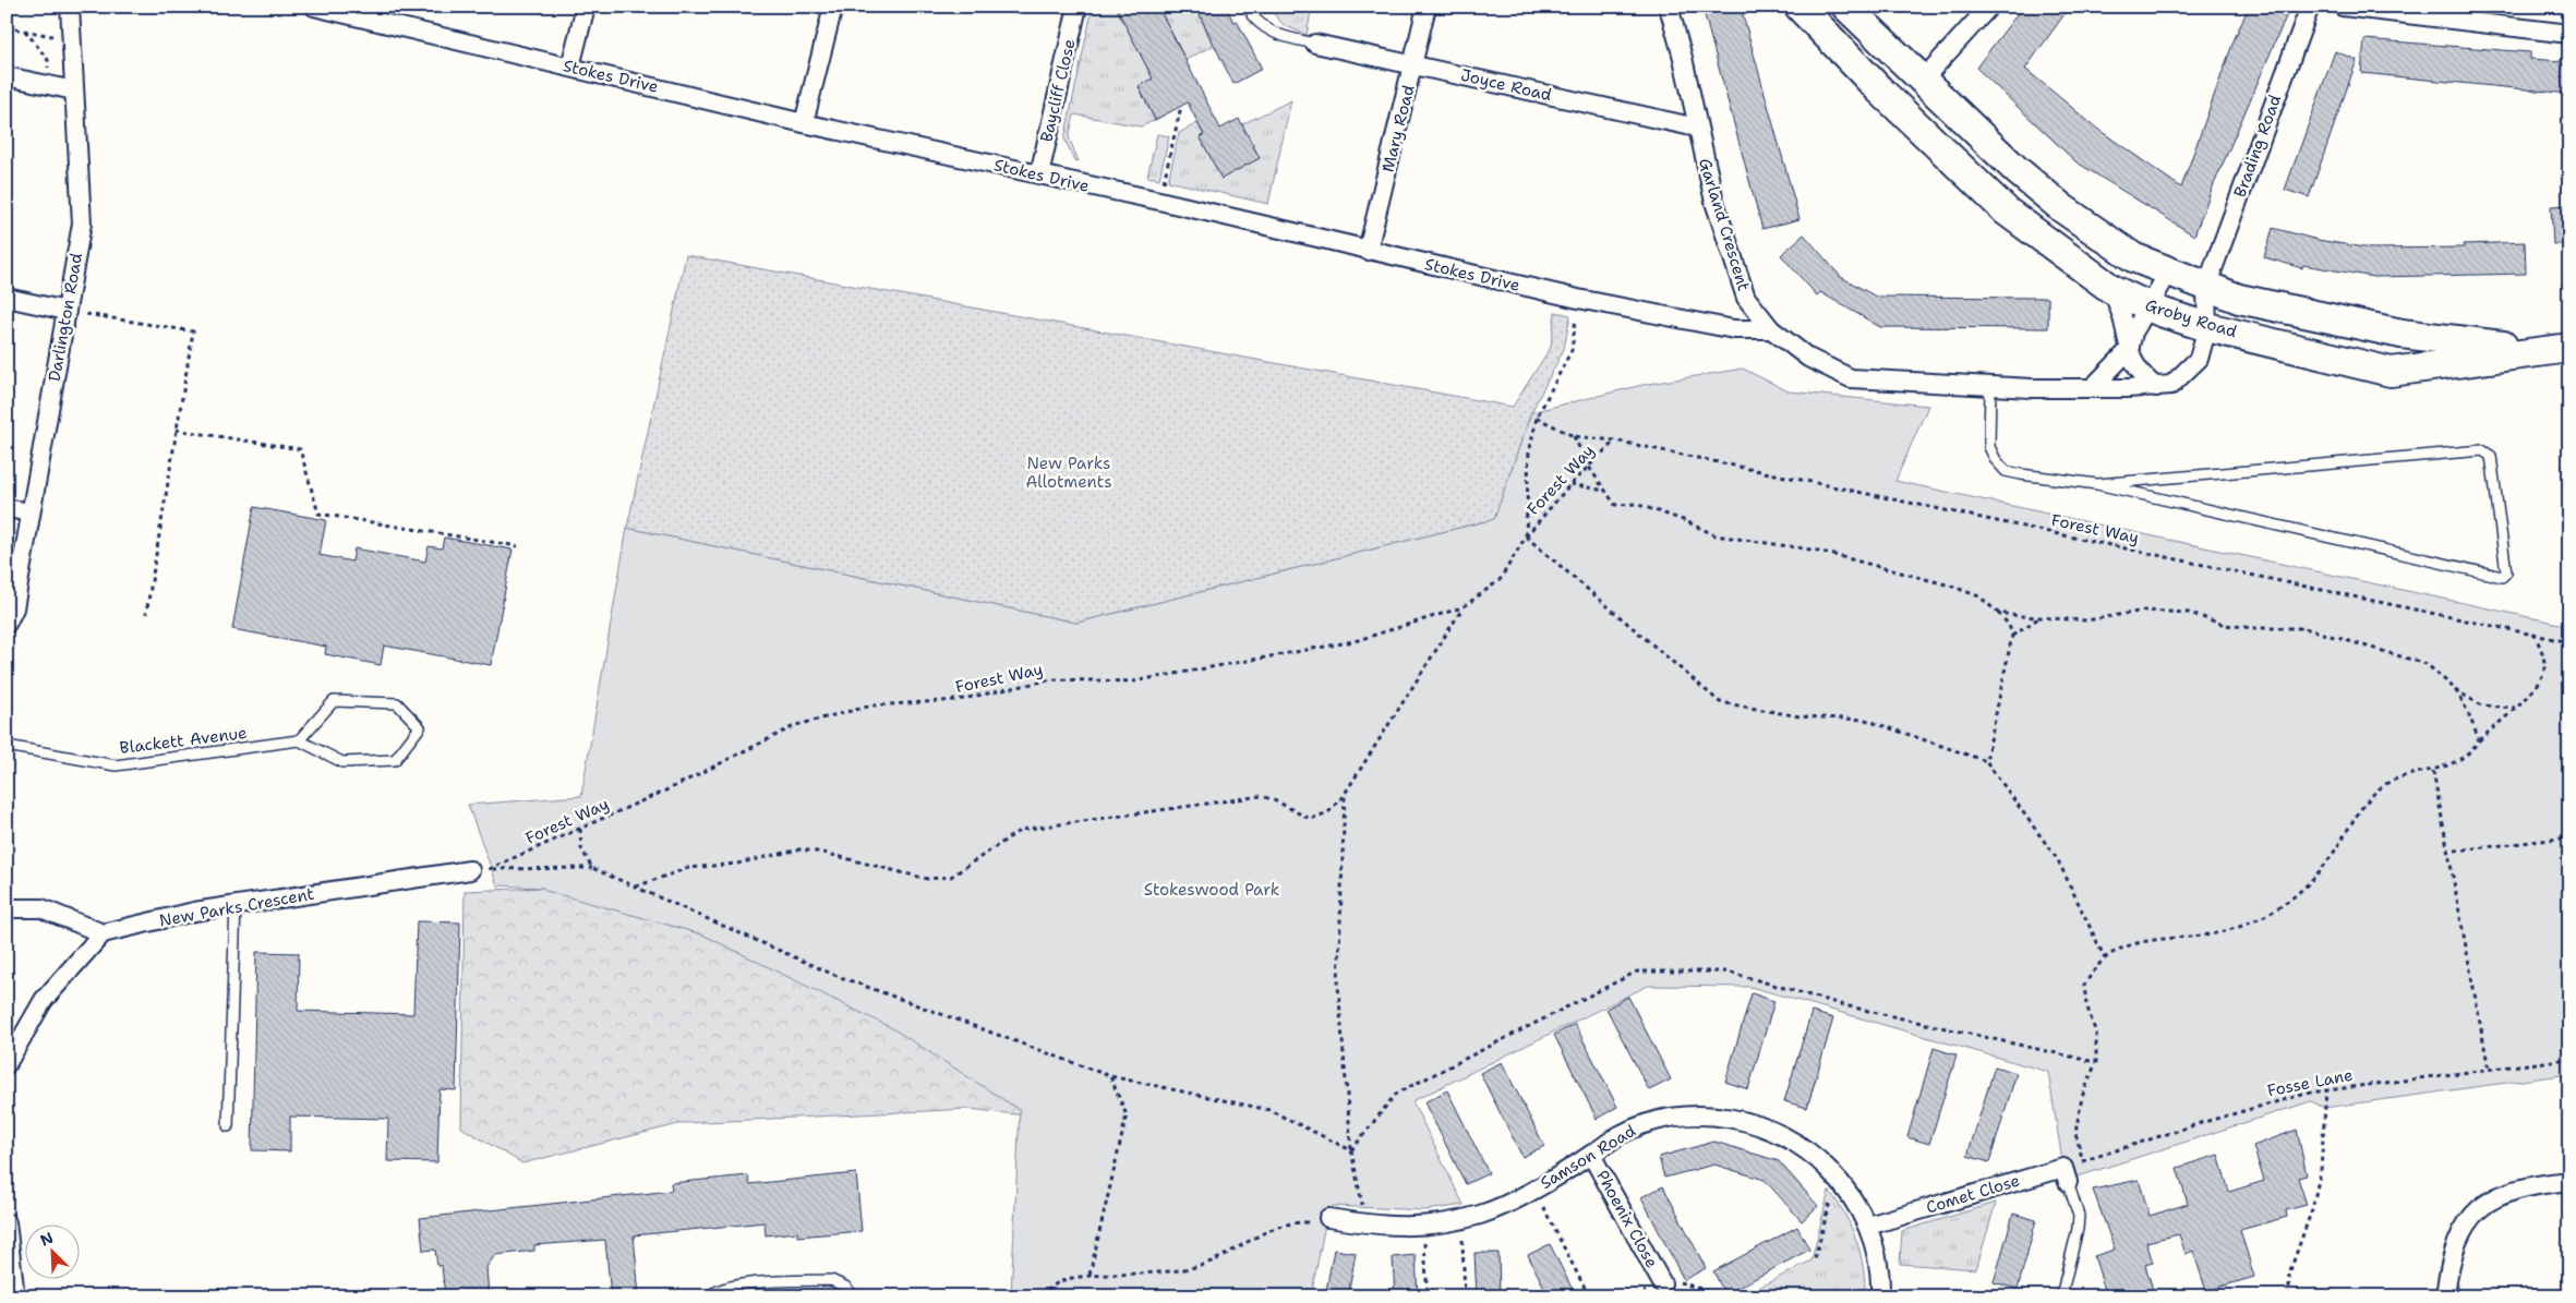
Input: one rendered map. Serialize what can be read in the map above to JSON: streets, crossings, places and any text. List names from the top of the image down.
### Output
{
  "streets": {
    "main road": ["Groby Road"],
    "street": [
      "Stokes Drive",
      "Joyce Road",
      "Baycliff Close",
      "Mary Road",
      "Brading Road",
      "Garland Crescent",
      "Darlington Road",
      "New Parks Crescent",
      "Samson Road",
      "Comet Close",
      "Phoenix Close"
    ],
    "lane": ["Blackett Avenue"],
    "path": ["Forest Way", "Fosse Lane"]
  },
  "crossings": [
    ["Stokes Drive", "Baycliff Close"],
    ["Stokes Drive", "Mary Road"],
    ["Stokes Drive", "Garland Crescent"],
    ["Stokes Drive", "Forest Way"],
    ["Joyce Road", "Mary Road"],
    ["Joyce Road", "Garland Crescent"],
    ["Brading Road", "Garland Crescent"],
    ["Brading Road", "Groby Road"],
    ["Garland Crescent", "Groby Road"],
    ["Forest Way", "New Parks Crescent"],
    ["Fosse Lane", "Comet Close"],
    ["Samson Road", "Comet Close"],
    ["Samson Road", "Phoenix Close"]
  ],
  "parks": ["New Parks Allotments", "Stokeswood Park"],
  "north": "top left"
}
